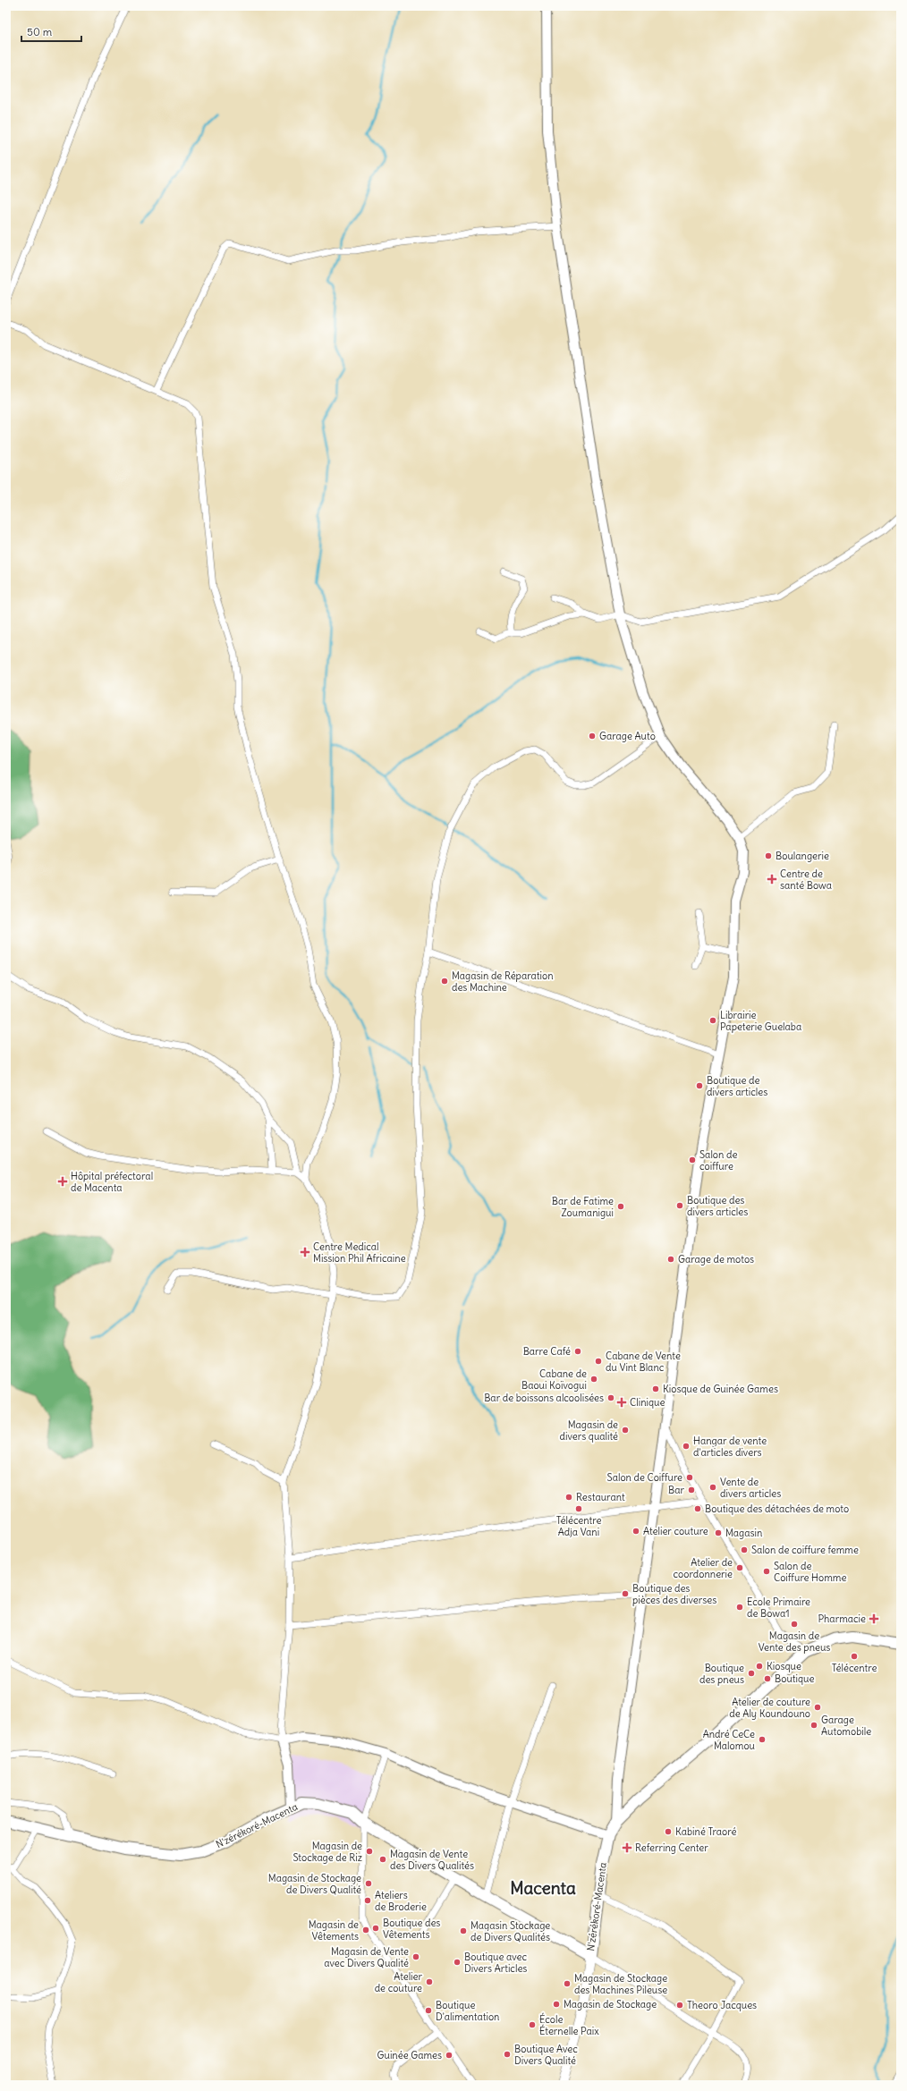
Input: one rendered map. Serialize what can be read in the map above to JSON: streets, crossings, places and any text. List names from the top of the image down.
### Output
{
  "streets": {
    "highway": ["N'zérékoré-Macenta"]
  },
  "districts": ["Macenta"],
  "places": {
    "other": [
      "Garage Auto",
      "Boulangerie",
      "Magasin de Réparation des Machine",
      "Librairie Papeterie Guelaba",
      "Boutique de divers articles",
      "Salon de coiffure",
      "Boutique des divers articles",
      "Bar de Fatime Zoumanigui",
      "Garage de motos",
      "Barre Café",
      "Cabane de Vente du Vint Blanc",
      "Cabane de Baoui Koïvogui",
      "Kiosque de Guinée Games",
      "Bar de boissons alcoolisées",
      "Magasin de divers qualité",
      "Hangar de vente d'articles divers",
      "Salon de Coiffure",
      "Vente de divers articles",
      "Bar",
      "Restaurant",
      "Télécentre Adja Vani",
      "Boutique des détachées de moto",
      "Atelier couture",
      "Magasin",
      "Salon de coiffure femme",
      "Atelier de coordonnerie",
      "Salon de Coiffure Homme",
      "Boutique des pièces des diverses",
      "Ecole Primaire de Bowa1",
      "Magasin de Vente des pneus",
      "Télécentre",
      "Kiosque",
      "Boutique des pneus",
      "Boutique",
      "Atelier de couture de Aly Koundouno",
      "Garage Automobile",
      "André CeCe Malomou",
      "Kabiné Traoré",
      "Magasin de Stockage de Riz",
      "Magasin de Vente des Divers Qualités",
      "Magasin de Stockage de Divers Qualité",
      "Ateliers de Broderie",
      "Boutique des Vêtements",
      "Magasin de Vêtements",
      "Magasin Stockage de Divers Qualités",
      "Magasin de Vente avec Divers Qualité",
      "Boutique avec Divers Articles",
      "Atelier de couture",
      "Magasin de Stockage des Machines Pileuse",
      "Magasin de Stockage",
      "Theoro Jacques",
      "Boutique D'alimentation",
      "École Éternelle Paix",
      "Boutique Avec Divers Qualité",
      "Guinée Games"
    ],
    "health": [
      "Centre de santé Bowa",
      "Hôpital préfectoral de Macenta",
      "Centre Medical Mission Phil Africaine",
      "Clinique",
      "Pharmacie",
      "Referring Center"
    ]
  },
  "scale_bar": "50 m"
}
